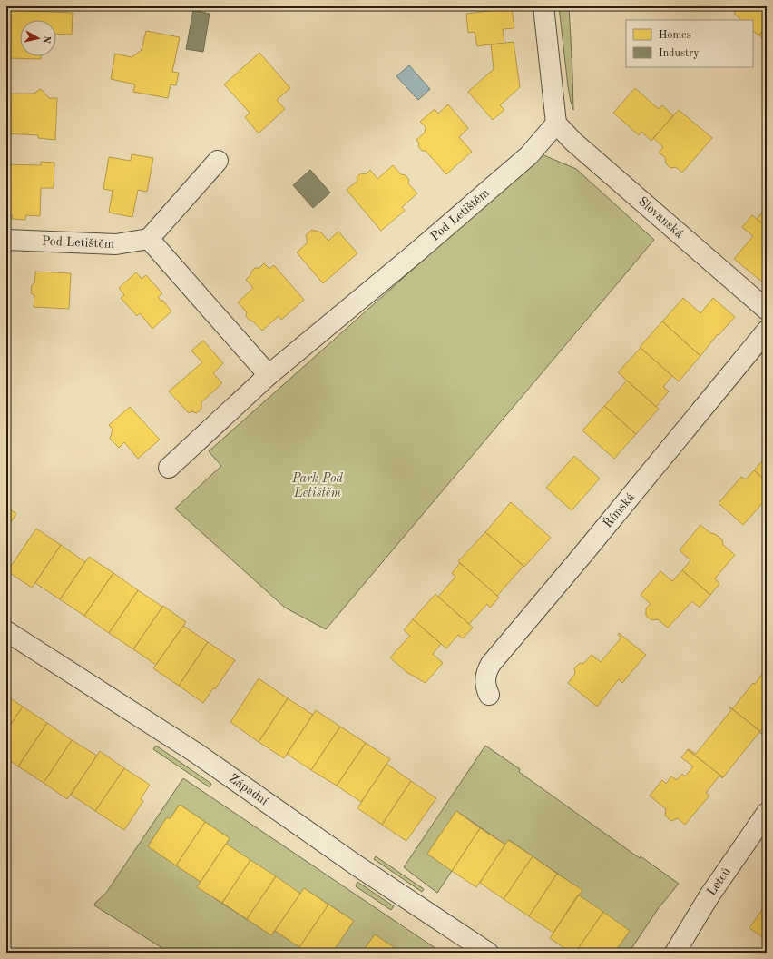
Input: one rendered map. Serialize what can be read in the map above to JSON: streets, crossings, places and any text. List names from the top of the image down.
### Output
{
  "streets": {
    "street": [
      "Pod Letištěm",
      "Slovanská",
      "Římská",
      "Západní",
      "Letců"
    ]
  },
  "crossings": [
    ["Pod Letištěm", "Slovanská"]
  ],
  "parks": ["Park Pod Letištěm"],
  "legend": ["Homes", "Industry"],
  "north": "right"
}
